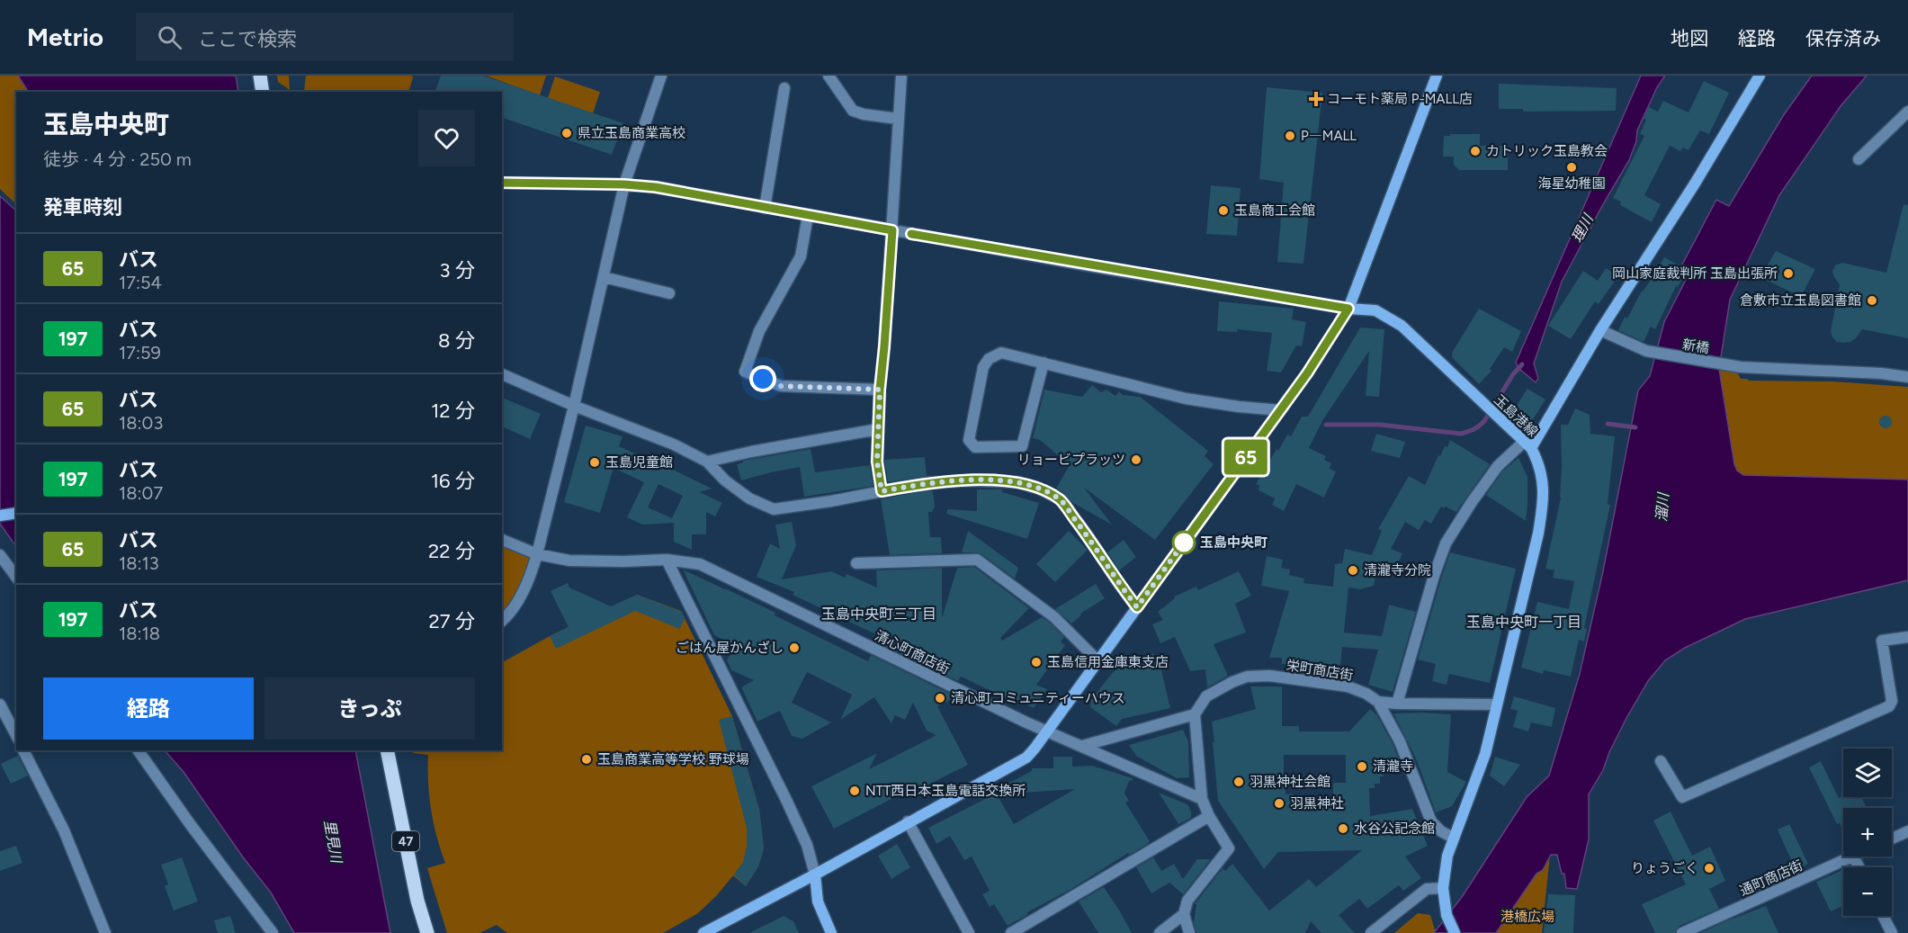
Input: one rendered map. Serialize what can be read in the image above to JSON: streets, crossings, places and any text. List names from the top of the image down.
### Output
{
  "streets": {
    "main road": ["47"],
    "street": [
      "新橋",
      "玉島港線",
      "清心町商店街",
      "栄町商店街",
      "通町商店街"
    ]
  },
  "districts": ["玉島中央町三丁目", "玉島中央町一丁目"],
  "water": ["理川", "溜川", "里見川"],
  "parks": ["港橋広場"],
  "places": {
    "health": ["コーモト薬局 P-MALL店"],
    "other": [
      "県立玉島商業高校",
      "P―MALL",
      "カトリック玉島教会",
      "海星幼稚園",
      "玉島商工会館",
      "岡山家庭裁判所 玉島出張所",
      "倉敷市立玉島図書館",
      "リョービプラッツ",
      "玉島児童館",
      "玉島中央町",
      "清瀧寺分院",
      "ごはん屋かんざし",
      "玉島信用金庫東支店",
      "清心町コミュニティーハウス",
      "玉島商業高等学校 野球場",
      "清瀧寺",
      "羽黒神社会館",
      "NTT西日本玉島電話交換所",
      "羽黒神社",
      "水谷公記念館",
      "りょうごく"
    ]
  },
  "lines": ["bus line 65"],
  "page": {
    "header": "Metrio",
    "search": "ここで検索",
    "nav": ["地図", "経路", "保存済み"],
    "on_map": "65",
    "heading": [
      ["玉島中央町", "徒歩 · 4 分 · 250 m"],
      "発車時刻"
    ],
    "list": [
      {
        "mark": "65",
        "name": "バス",
        "note": "17:54",
        "value": "3 分"
      },
      {
        "mark": "197",
        "name": "バス",
        "note": "17:59",
        "value": "8 分"
      },
      {
        "mark": "65",
        "name": "バス",
        "note": "18:03",
        "value": "12 分"
      },
      {
        "mark": "197",
        "name": "バス",
        "note": "18:07",
        "value": "16 分"
      },
      {
        "mark": "65",
        "name": "バス",
        "note": "18:13",
        "value": "22 分"
      },
      {
        "mark": "197",
        "name": "バス",
        "note": "18:18",
        "value": "27 分"
      }
    ],
    "buttons": ["経路", "きっぷ"],
    "map_buttons": ["+", "−"]
  }
}
